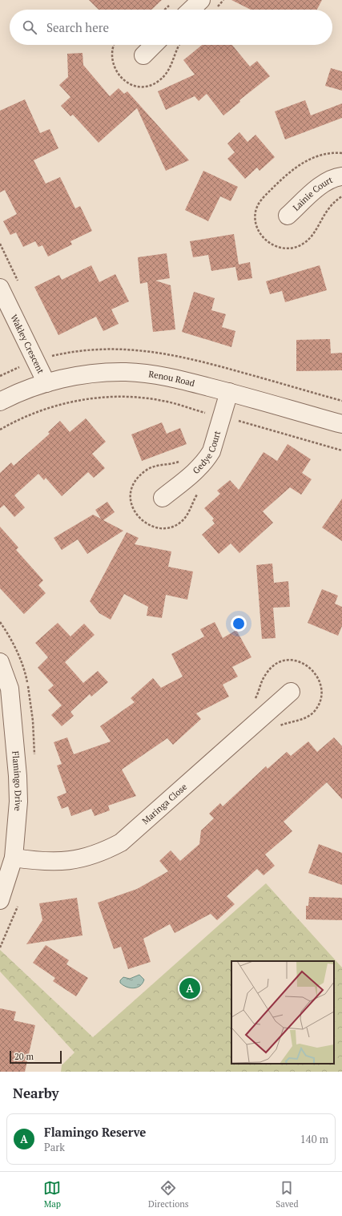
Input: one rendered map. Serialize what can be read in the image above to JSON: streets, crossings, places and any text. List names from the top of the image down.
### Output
{
  "streets": {
    "street": [
      "Lainie Court",
      "Wakley Crescent",
      "Renou Road",
      "Gedye Court",
      "Flamingo Drive",
      "Maringa Close"
    ]
  },
  "crossings": [
    ["Wakley Crescent", "Renou Road"],
    ["Renou Road", "Gedye Court"],
    ["Flamingo Drive", "Maringa Close"]
  ],
  "scale_bar": "20 m",
  "page": {
    "search": "Search here",
    "pins": "A",
    "scale": "20 m",
    "heading": "Nearby",
    "list": [
      {
        "mark": "A",
        "name": "Flamingo Reserve",
        "note": "Park",
        "value": "140 m"
      }
    ],
    "nav": ["Map", "Directions", "Saved"]
  }
}
